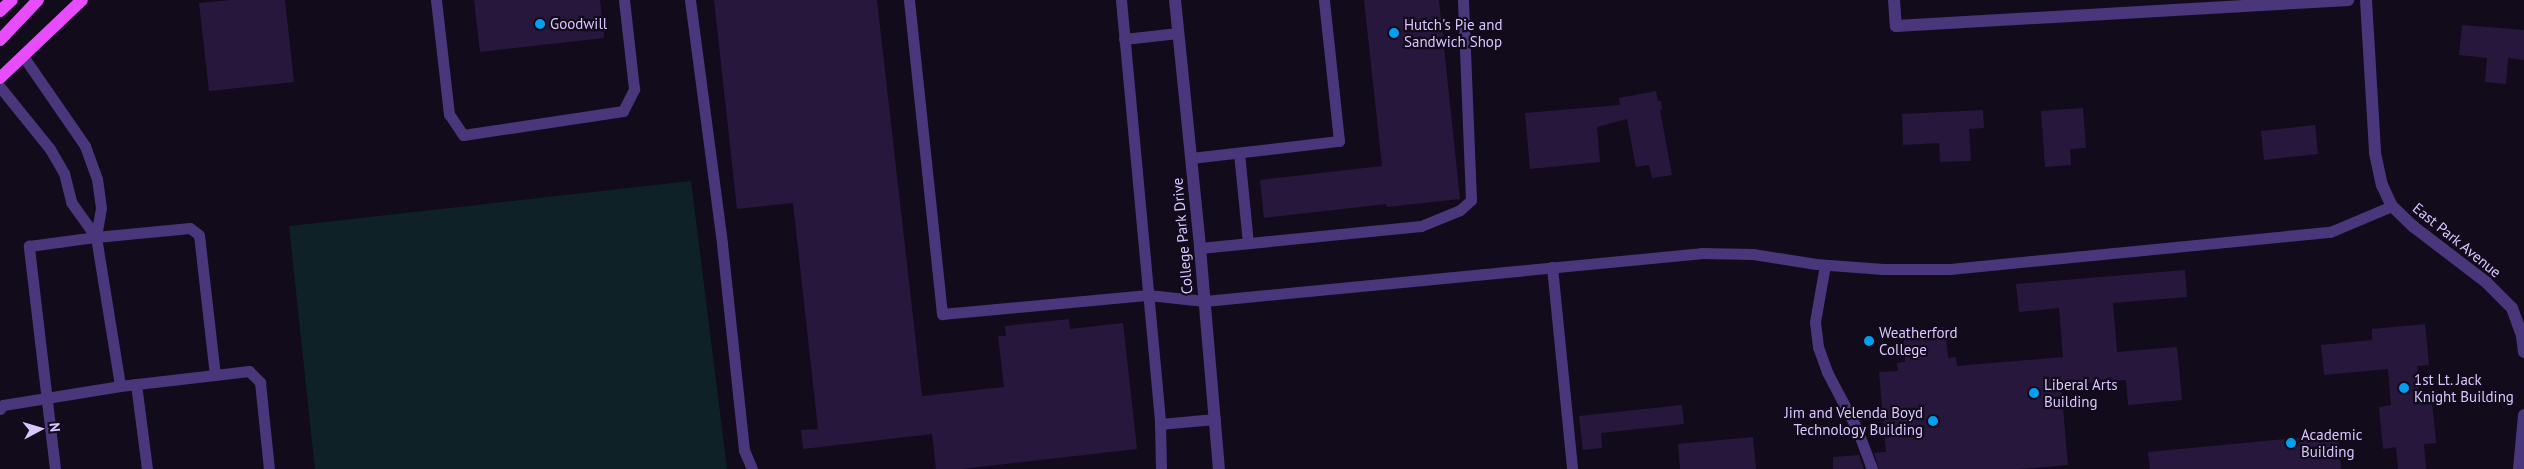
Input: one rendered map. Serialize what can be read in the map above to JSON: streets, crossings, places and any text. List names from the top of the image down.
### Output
{
  "streets": {
    "street": ["College Park Drive", "East Park Avenue"]
  },
  "places": [
    "Goodwill",
    "Hutch's Pie and Sandwich Shop",
    "Weatherford College",
    "1st Lt. Jack Knight Building",
    "Liberal Arts Building",
    "Jim and Velenda Boyd Technology Building",
    "Academic Building"
  ],
  "north": "right"
}
